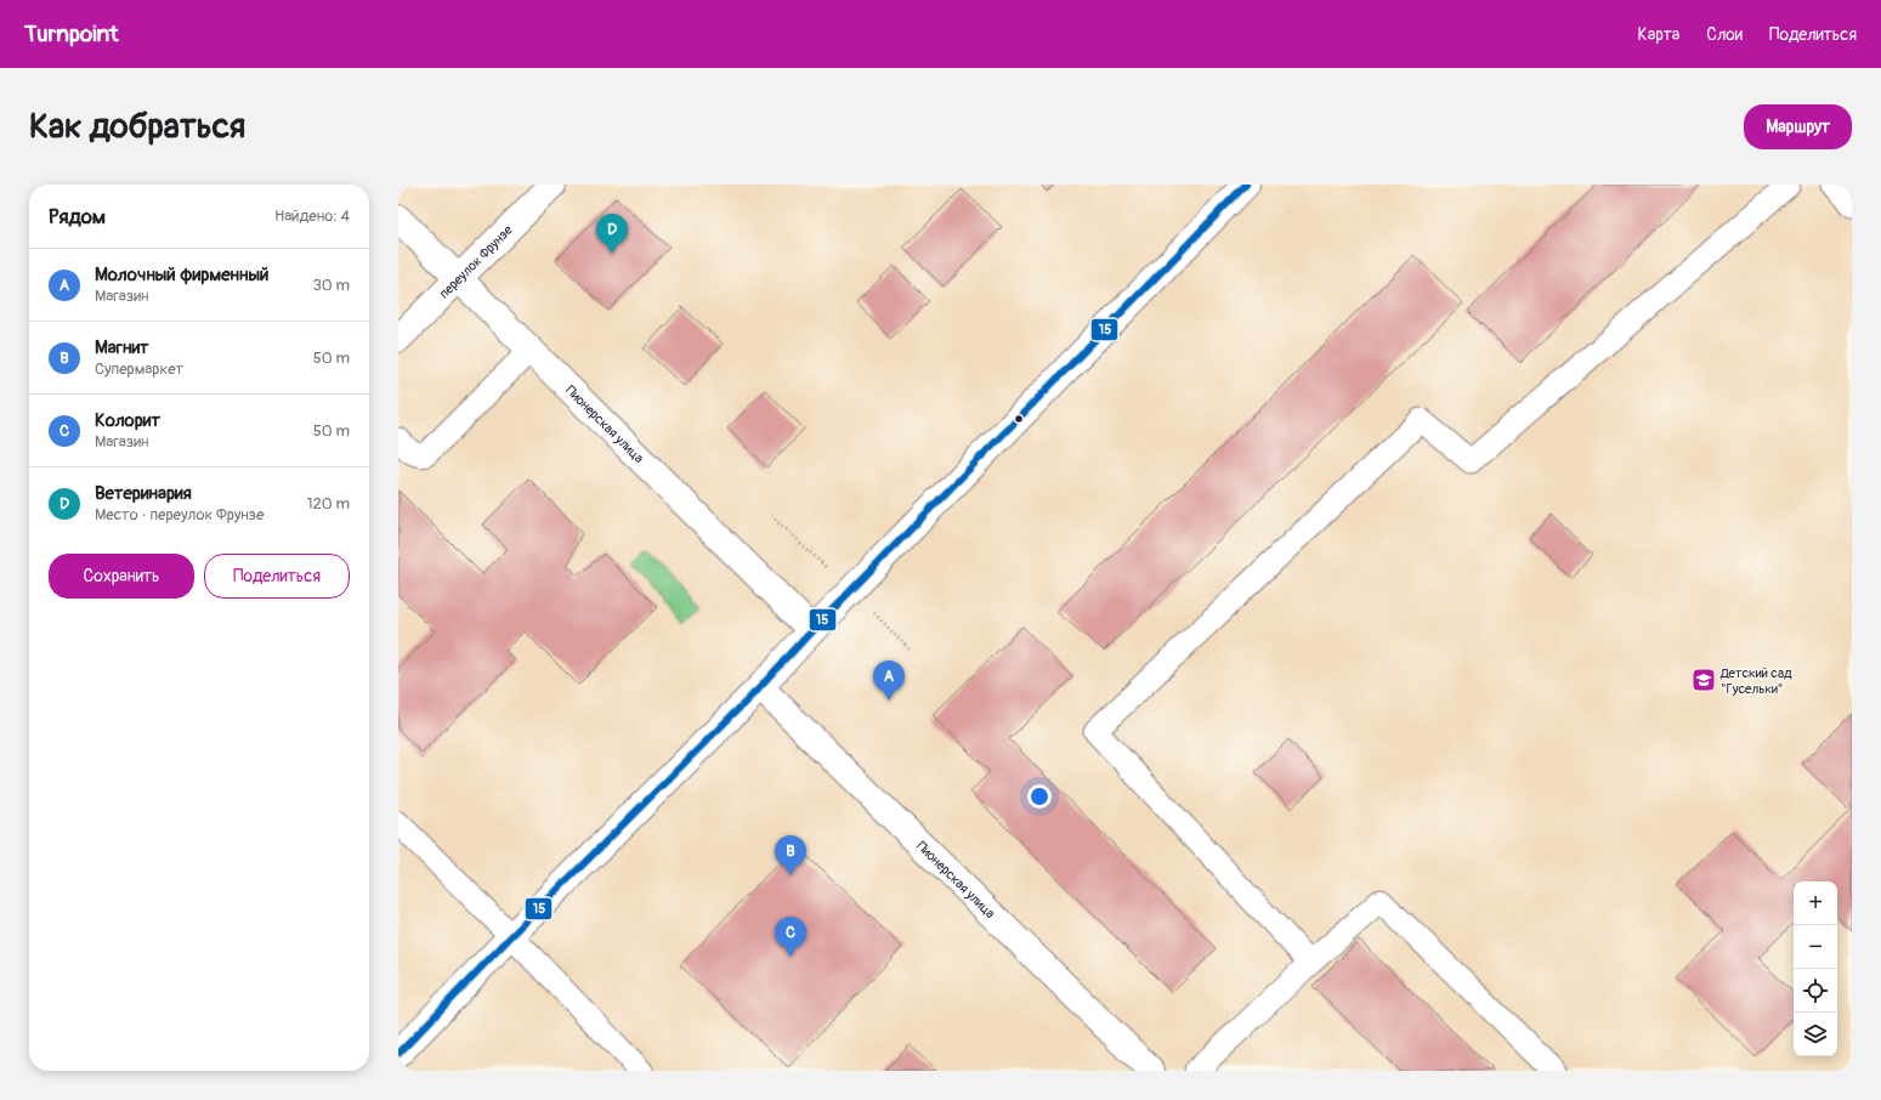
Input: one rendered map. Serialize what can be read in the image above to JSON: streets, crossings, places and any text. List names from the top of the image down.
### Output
{
  "streets": {
    "street": ["переулок Фрунзе", "Пионерская улица"]
  },
  "crossings": [
    ["переулок Фрунзе", "Пионерская улица"]
  ],
  "places": {
    "school or university": ["Детский сад \"Гусельки\""]
  },
  "lines": ["transit line 15"],
  "page": {
    "header": "Turnpoint",
    "nav": ["Карта", "Слои", "Поделиться"],
    "buttons": [
      "Маршрут",
      ["Сохранить", "Поделиться"]
    ],
    "title": "Как добраться",
    "heading": ["Рядом", "Найдено: 4"],
    "pins": [
      "D",
      "A",
      "B",
      "C"
    ],
    "list": [
      {
        "mark": "A",
        "name": "Молочный фирменный",
        "note": "Магазин",
        "value": "30 m"
      },
      {
        "mark": "B",
        "name": "Магнит",
        "note": "Супермаркет",
        "value": "50 m"
      },
      {
        "mark": "C",
        "name": "Колорит",
        "note": "Магазин",
        "value": "50 m"
      },
      {
        "mark": "D",
        "name": "Ветеринария",
        "note": "Место · переулок Фрунзе",
        "value": "120 m"
      }
    ],
    "map_buttons": ["+", "−"]
  }
}
